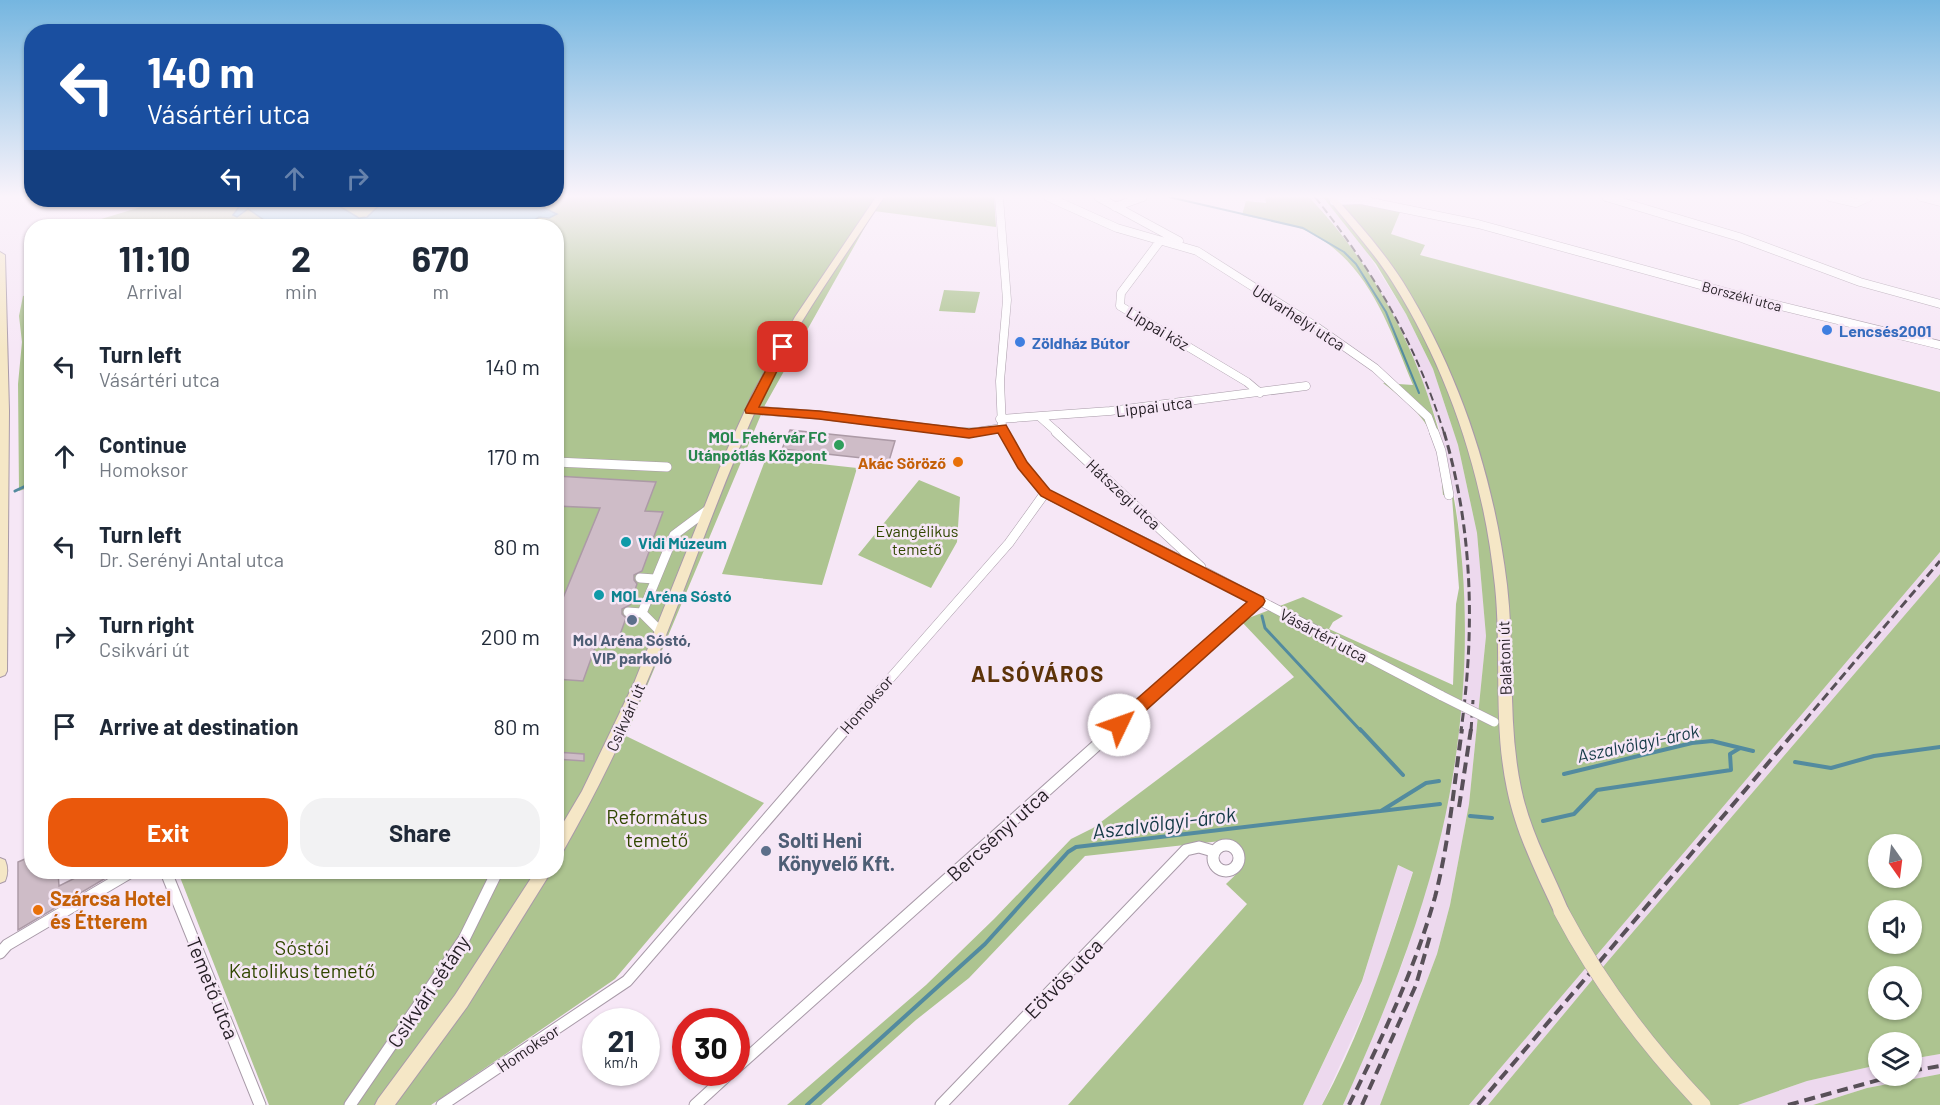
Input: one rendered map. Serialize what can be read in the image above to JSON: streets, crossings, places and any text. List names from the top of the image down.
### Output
{
  "streets": {
    "main road": ["Balatoni út", "Csikvári út"],
    "street": [
      "Borszéki utca",
      "Udvarhelyi utca",
      "Lippai köz",
      "Lippai utca",
      "Hátszegi utca",
      "Vásártéri utca",
      "Homoksor",
      "Bercsényi utca",
      "Eötvös utca",
      "Temető utca",
      "Csikvári sétány"
    ]
  },
  "crossings": [
    ["Lippai köz", "Lippai utca"],
    ["Lippai utca", "Hátszegi utca"],
    ["Lippai utca", "Csikvári út"],
    ["Hátszegi utca", "Vásártéri utca"],
    ["Vásártéri utca", "Balatoni út"],
    ["Vásártéri utca", "Homoksor"],
    ["Vásártéri utca", "Bercsényi utca"]
  ],
  "districts": ["ALSÓVÁROS"],
  "water": ["Aszalvölgyi-árok"],
  "parks": ["Evangélikus temető", "Református temető", "Sóstói Katolikus temető"],
  "places": [
    "Lencsés2001",
    "Zöldház Bútor",
    "MOL Fehérvár FC Utánpótlás Központ",
    "Akác Söröző",
    "Vidi Múzeum",
    "MOL Aréna Sóstó",
    "Mol Aréna Sóstó, VIP parkoló",
    "Solti Heni Könyvelő Kft.",
    "Szárcsa Hotel és Étterem"
  ],
  "north": "bottom",
  "page": {
    "turn": ["140 m", "Vásártéri utca"],
    "eta": [
      "11:10",
      "Arrival",
      "2",
      "min",
      "670",
      "m"
    ],
    "list": [
      {
        "name": "Turn left",
        "note": "Vásártéri utca",
        "value": "140 m"
      },
      {
        "name": "Continue",
        "note": "Homoksor",
        "value": "170 m"
      },
      {
        "name": "Turn left",
        "note": "Dr. Serényi Antal utca",
        "value": "80 m"
      },
      {
        "name": "Turn right",
        "note": "Csikvári út",
        "value": "200 m"
      },
      {
        "name": "Arrive at destination",
        "value": "80 m"
      }
    ],
    "buttons": ["Exit", "Share"],
    "speed": "21 km/h",
    "limit": "30"
  }
}
